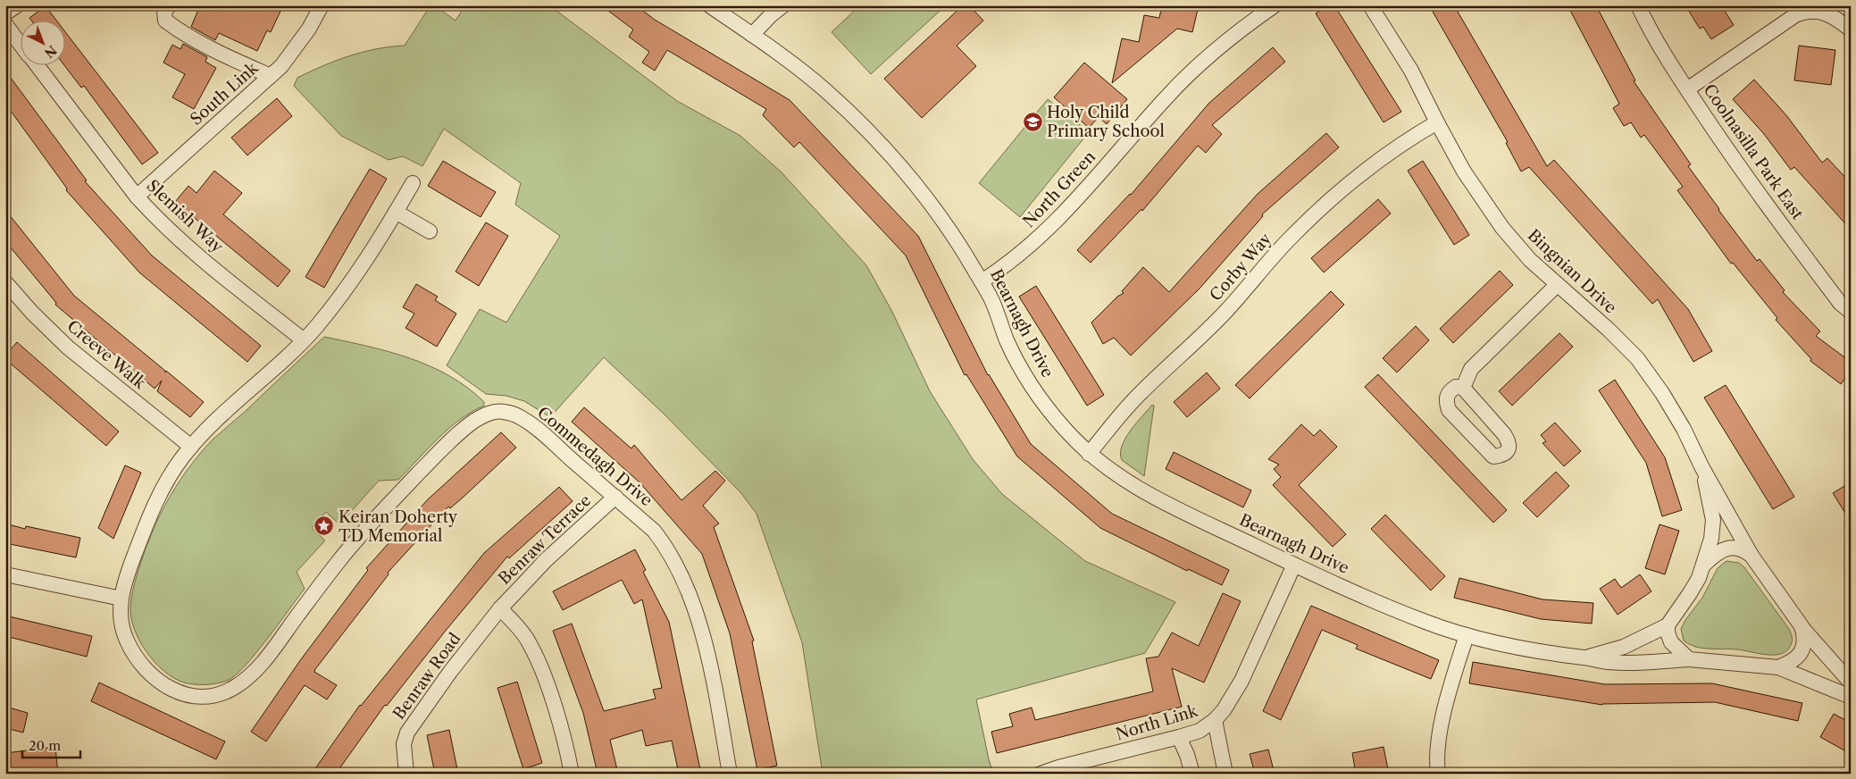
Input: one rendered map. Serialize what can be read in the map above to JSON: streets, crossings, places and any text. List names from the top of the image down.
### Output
{
  "streets": {
    "street": [
      "South Link",
      "Coolnasilla Park East",
      "North Green",
      "Slemish Way",
      "Corby Way",
      "Bingnian Drive",
      "Bearnagh Drive",
      "Creeve Walk",
      "Commedagh Drive",
      "Benraw Terrace",
      "Benraw Road",
      "North Link"
    ]
  },
  "crossings": [
    ["South Link", "Slemish Way"],
    ["North Green", "Bearnagh Drive"],
    ["Corby Way", "Bingnian Drive"],
    ["Corby Way", "Bearnagh Drive"],
    ["Bingnian Drive", "Bearnagh Drive"],
    ["Bearnagh Drive", "North Link"],
    ["Commedagh Drive", "Benraw Terrace"],
    ["Benraw Terrace", "Benraw Road"]
  ],
  "places": {
    "school or university": ["Holy Child Primary School"],
    "place": ["Keiran Doherty TD Memorial"]
  },
  "scale_bar": "20 m",
  "north": "bottom right"
}
